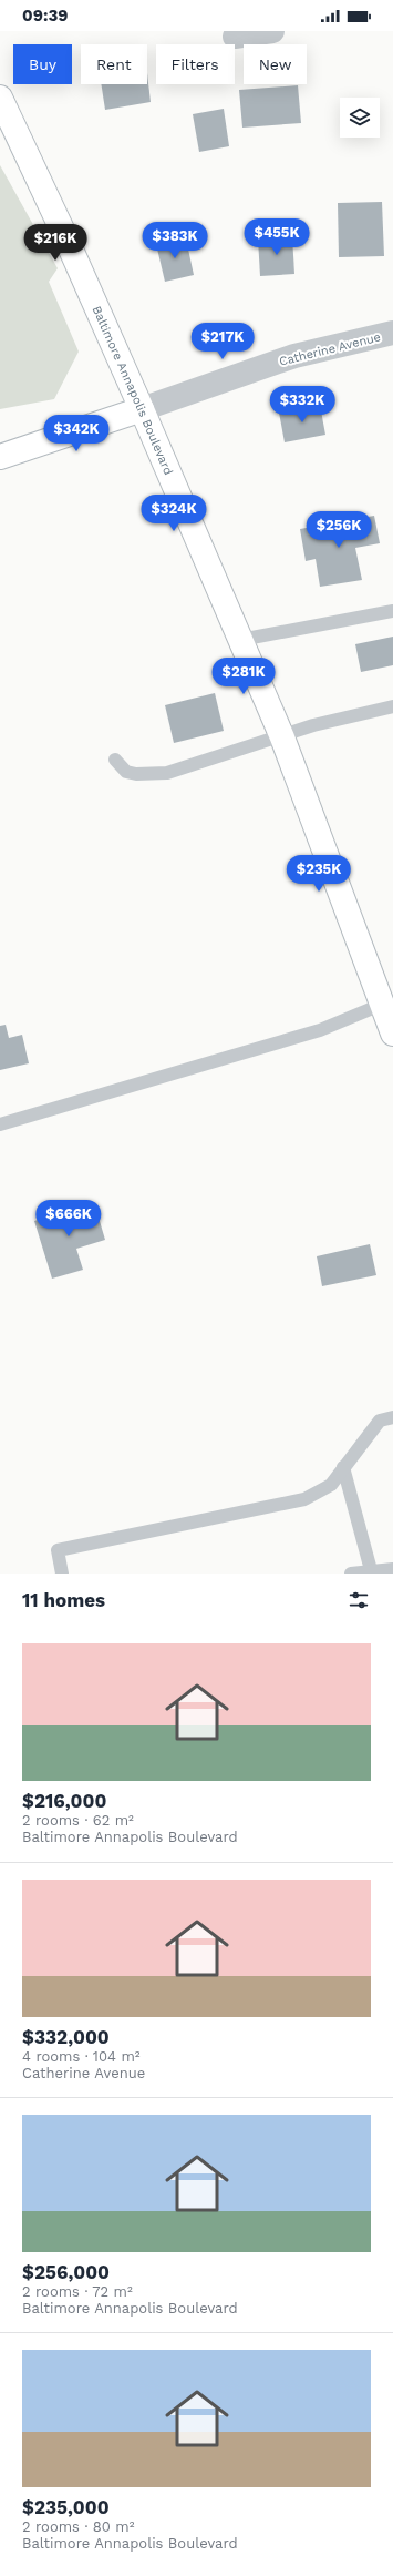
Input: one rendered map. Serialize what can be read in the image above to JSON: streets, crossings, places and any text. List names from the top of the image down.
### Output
{
  "streets": {
    "main road": ["Baltimore Annapolis Boulevard"],
    "street": ["Catherine Avenue"]
  },
  "crossings": [
    ["Catherine Avenue", "Baltimore Annapolis Boulevard"]
  ],
  "page": {
    "status": "09:39",
    "chip": [
      "Buy",
      "Rent",
      "Filters",
      "New"
    ],
    "price": [
      "$455K",
      "$383K",
      "$216K",
      "$217K",
      "$332K",
      "$342K",
      "$324K",
      "$256K",
      "$281K",
      "$235K",
      "$666K"
    ],
    "heading": "11 homes",
    "list": [
      {
        "name": "$216,000",
        "note": "2 rooms · 62 m² · Baltimore Annapolis Boulevard"
      },
      {
        "name": "$332,000",
        "note": "4 rooms · 104 m² · Catherine Avenue"
      },
      {
        "name": "$256,000",
        "note": "2 rooms · 72 m² · Baltimore Annapolis Boulevard"
      },
      {
        "name": "$235,000",
        "note": "2 rooms · 80 m² · Baltimore Annapolis Boulevard"
      }
    ]
  }
}
